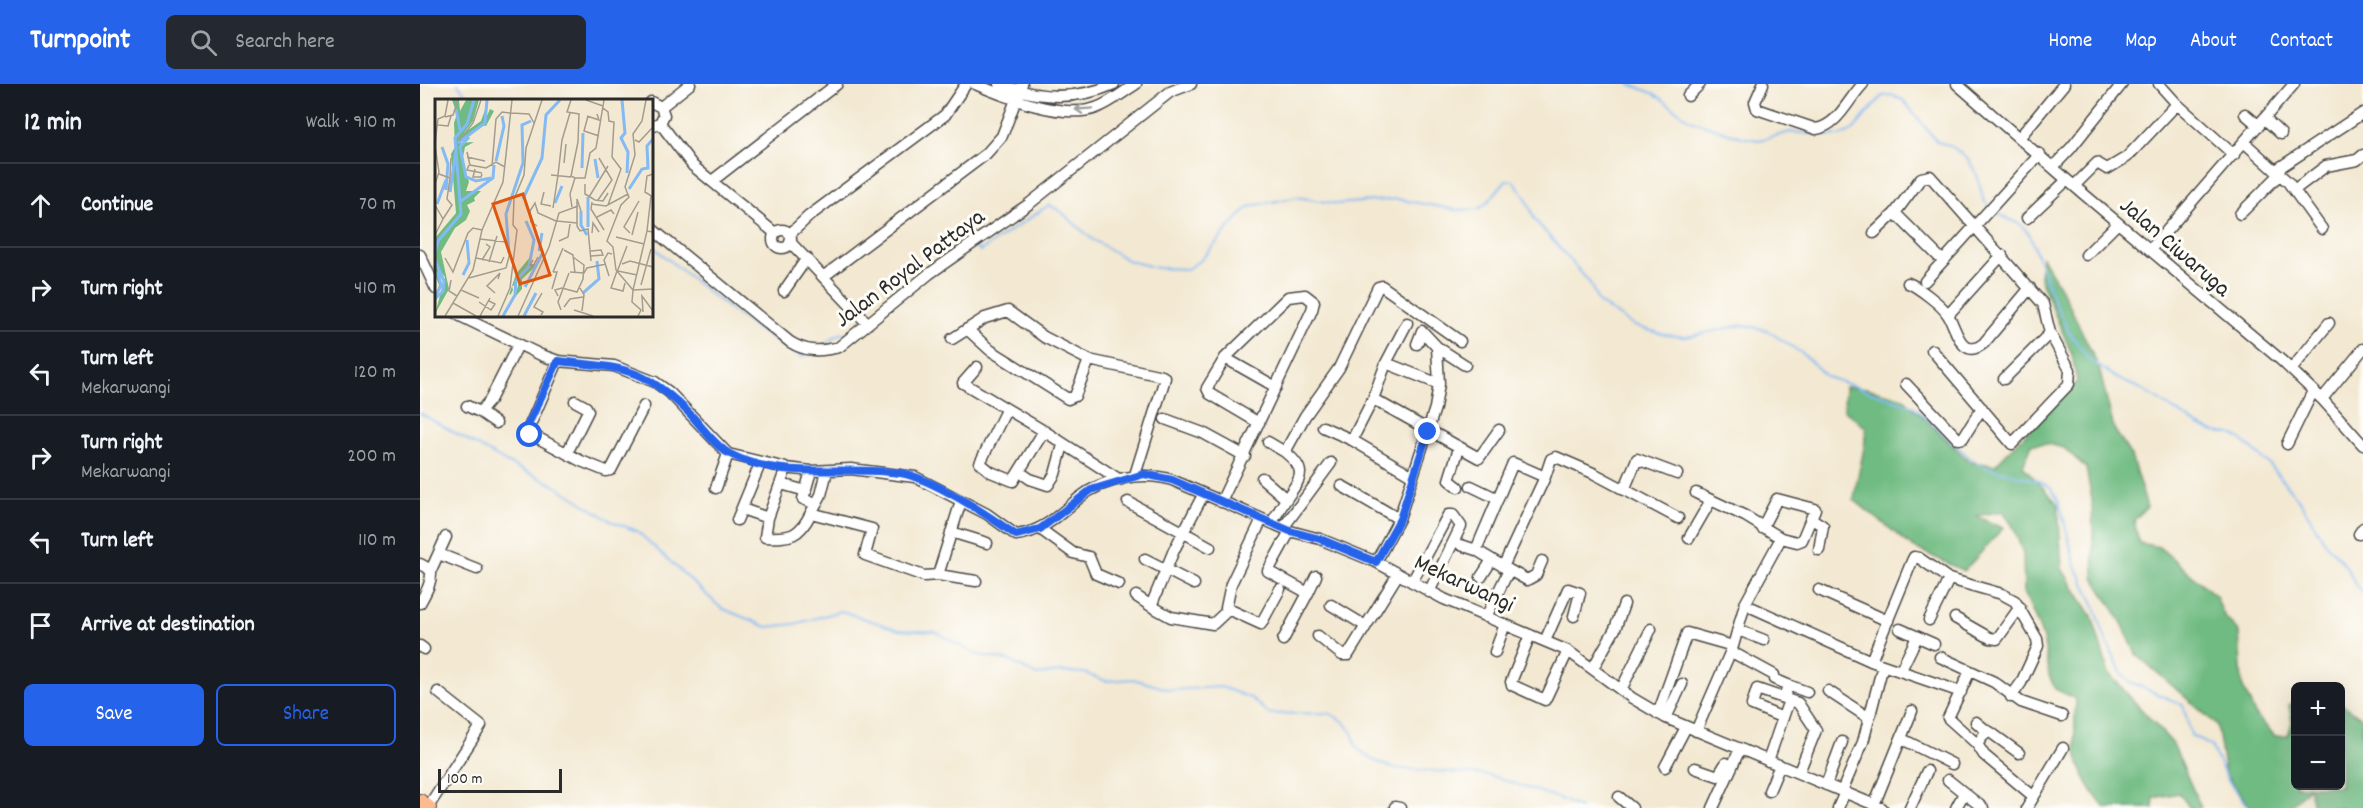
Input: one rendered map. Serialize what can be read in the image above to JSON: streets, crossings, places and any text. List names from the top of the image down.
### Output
{
  "streets": {
    "street": ["Jalan Ciwaruga", "Jalan Royal Pattaya", "Mekarwangi"]
  },
  "scale_bar": "100 m",
  "page": {
    "header": "Turnpoint",
    "search": "Search here",
    "nav": [
      "Home",
      "Map",
      "About",
      "Contact"
    ],
    "heading": ["12 min", "Walk · 910 m"],
    "list": [
      ["Continue", "70 m"],
      ["Turn right", "410 m"],
      ["Turn left", "Mekarwangi", "120 m"],
      ["Turn right", "Mekarwangi", "200 m"],
      ["Turn left", "110 m"],
      "Arrive at destination"
    ],
    "buttons": ["Save", "Share"],
    "map_buttons": ["+", "−"],
    "scale": "100 m"
  }
}
